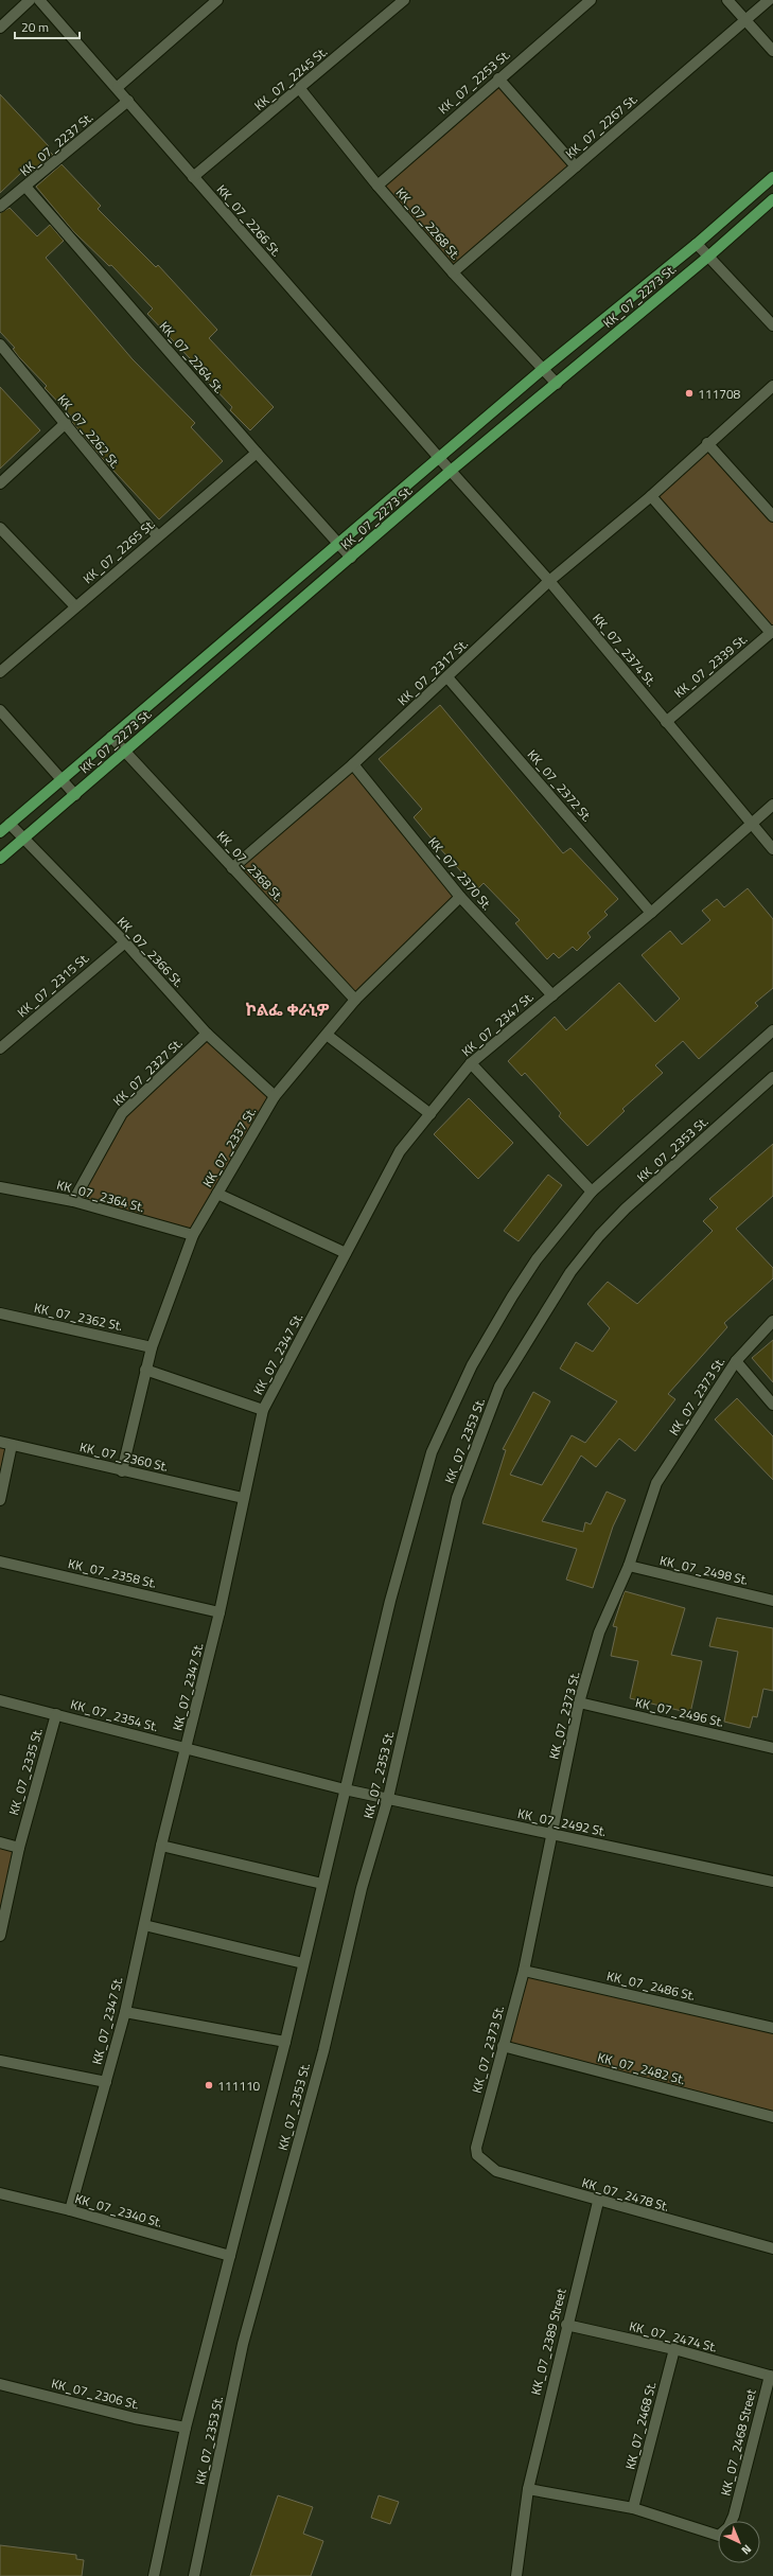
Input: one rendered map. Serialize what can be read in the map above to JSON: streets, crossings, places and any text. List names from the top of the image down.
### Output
{
  "streets": {
    "main road": ["KK_07_2273 St."],
    "street": [
      "KK_07_2245 St.",
      "KK_07_2253 St.",
      "KK_07_2267 St.",
      "KK_07_2237 St.",
      "KK_07_2266 St.",
      "KK_07_2268 St.",
      "KK_07_2264 St.",
      "KK_07_2262 St.",
      "KK_07_2265 St.",
      "KK_07_2374 St.",
      "KK_07_2339 St.",
      "KK_07_2317 St.",
      "KK_07_2372 St.",
      "KK_07_2368 St.",
      "KK_07_2370 St.",
      "KK_07_2366 St.",
      "KK_07_2315 St.",
      "KK_07_2347 St.",
      "KK_07_2327 St.",
      "KK_07_2337 St.",
      "KK_07_2353 St.",
      "KK_07_2364 St.",
      "KK_07_2362 St.",
      "KK_07_2373 St.",
      "KK_07_2360 St.",
      "KK_07_2498 St.",
      "KK_07_2358 St.",
      "KK_07_2496 St.",
      "KK_07_2354 St.",
      "KK_07_2335 St.",
      "KK_07_2492 St.",
      "KK_07_2486 St.",
      "KK_07_2482 St.",
      "KK_07_2478 St.",
      "KK_07_2340 St.",
      "KK_07_2474 St.",
      "KK_07_2389 Street",
      "KK_07_2306 St.",
      "KK_07_2468 St.",
      "KK_07_2468 Street"
    ]
  },
  "crossings": [
    ["KK_07_2245 St.", "KK_07_2266 St."],
    ["KK_07_2245 St.", "KK_07_2268 St."],
    ["KK_07_2253 St.", "KK_07_2268 St."],
    ["KK_07_2267 St.", "KK_07_2268 St."],
    ["KK_07_2237 St.", "KK_07_2266 St."],
    ["KK_07_2237 St.", "KK_07_2264 St."],
    ["KK_07_2266 St.", "KK_07_2273 St."],
    ["KK_07_2266 St.", "KK_07_2374 St."],
    ["KK_07_2268 St.", "KK_07_2273 St."],
    ["KK_07_2273 St.", "KK_07_2264 St."],
    ["KK_07_2273 St.", "KK_07_2374 St."],
    ["KK_07_2273 St.", "KK_07_2368 St."],
    ["KK_07_2273 St.", "KK_07_2366 St."],
    ["KK_07_2264 St.", "KK_07_2265 St."],
    ["KK_07_2262 St.", "KK_07_2265 St."],
    ["KK_07_2374 St.", "KK_07_2339 St."],
    ["KK_07_2374 St.", "KK_07_2317 St."],
    ["KK_07_2374 St.", "KK_07_2347 St."],
    ["KK_07_2317 St.", "KK_07_2372 St."],
    ["KK_07_2317 St.", "KK_07_2368 St."],
    ["KK_07_2317 St.", "KK_07_2370 St."],
    ["KK_07_2372 St.", "KK_07_2347 St."],
    ["KK_07_2368 St.", "KK_07_2337 St."],
    ["KK_07_2370 St.", "KK_07_2347 St."],
    ["KK_07_2370 St.", "KK_07_2337 St."],
    ["KK_07_2366 St.", "KK_07_2315 St."],
    ["KK_07_2366 St.", "KK_07_2327 St."],
    ["KK_07_2366 St.", "KK_07_2337 St."],
    ["KK_07_2347 St.", "KK_07_2360 St."],
    ["KK_07_2347 St.", "KK_07_2358 St."],
    ["KK_07_2347 St.", "KK_07_2354 St."],
    ["KK_07_2347 St.", "KK_07_2340 St."],
    ["KK_07_2327 St.", "KK_07_2364 St."],
    ["KK_07_2337 St.", "KK_07_2364 St."],
    ["KK_07_2337 St.", "KK_07_2362 St."],
    ["KK_07_2337 St.", "KK_07_2360 St."],
    ["KK_07_2353 St.", "KK_07_2354 St."],
    ["KK_07_2353 St.", "KK_07_2492 St."],
    ["KK_07_2353 St.", "KK_07_2340 St."],
    ["KK_07_2353 St.", "KK_07_2306 St."],
    ["KK_07_2373 St.", "KK_07_2498 St."],
    ["KK_07_2373 St.", "KK_07_2496 St."],
    ["KK_07_2373 St.", "KK_07_2492 St."],
    ["KK_07_2373 St.", "KK_07_2486 St."],
    ["KK_07_2373 St.", "KK_07_2482 St."],
    ["KK_07_2373 St.", "KK_07_2478 St."],
    ["KK_07_2354 St.", "KK_07_2335 St."],
    ["KK_07_2354 St.", "KK_07_2492 St."],
    ["KK_07_2478 St.", "KK_07_2389 Street"],
    ["KK_07_2474 St.", "KK_07_2389 Street"],
    ["KK_07_2474 St.", "KK_07_2468 St."],
    ["KK_07_2474 St.", "KK_07_2468 Street"],
    ["KK_07_2468 St.", "KK_07_2468 Street"]
  ],
  "districts": ["ኮልፌ ቀራኒዎ"],
  "places": ["111708", "111110"],
  "scale_bar": "20 m",
  "north": "bottom right"
}
